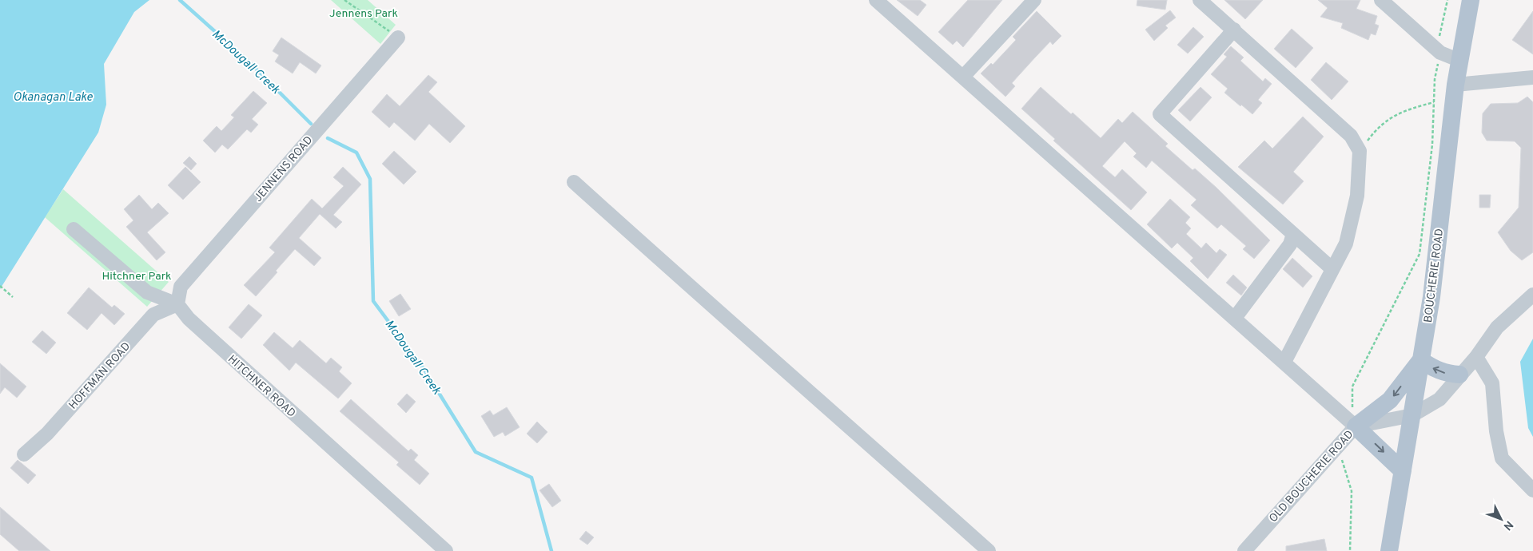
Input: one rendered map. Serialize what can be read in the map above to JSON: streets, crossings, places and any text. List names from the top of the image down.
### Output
{
  "streets": {
    "main road": ["BOUCHERIE ROAD"],
    "street": [
      "JENNENS ROAD",
      "HOFFMAN ROAD",
      "HITCHNER ROAD",
      "OLD BOUCHERIE ROAD"
    ]
  },
  "crossings": [
    ["JENNENS ROAD", "HOFFMAN ROAD"],
    ["JENNENS ROAD", "HITCHNER ROAD"],
    ["BOUCHERIE ROAD", "OLD BOUCHERIE ROAD"],
    ["HOFFMAN ROAD", "HITCHNER ROAD"]
  ],
  "water": ["McDougall Creek", "Okanagan Lake"],
  "parks": ["Jennens Park", "Hitchner Park"],
  "north": "bottom right"
}
